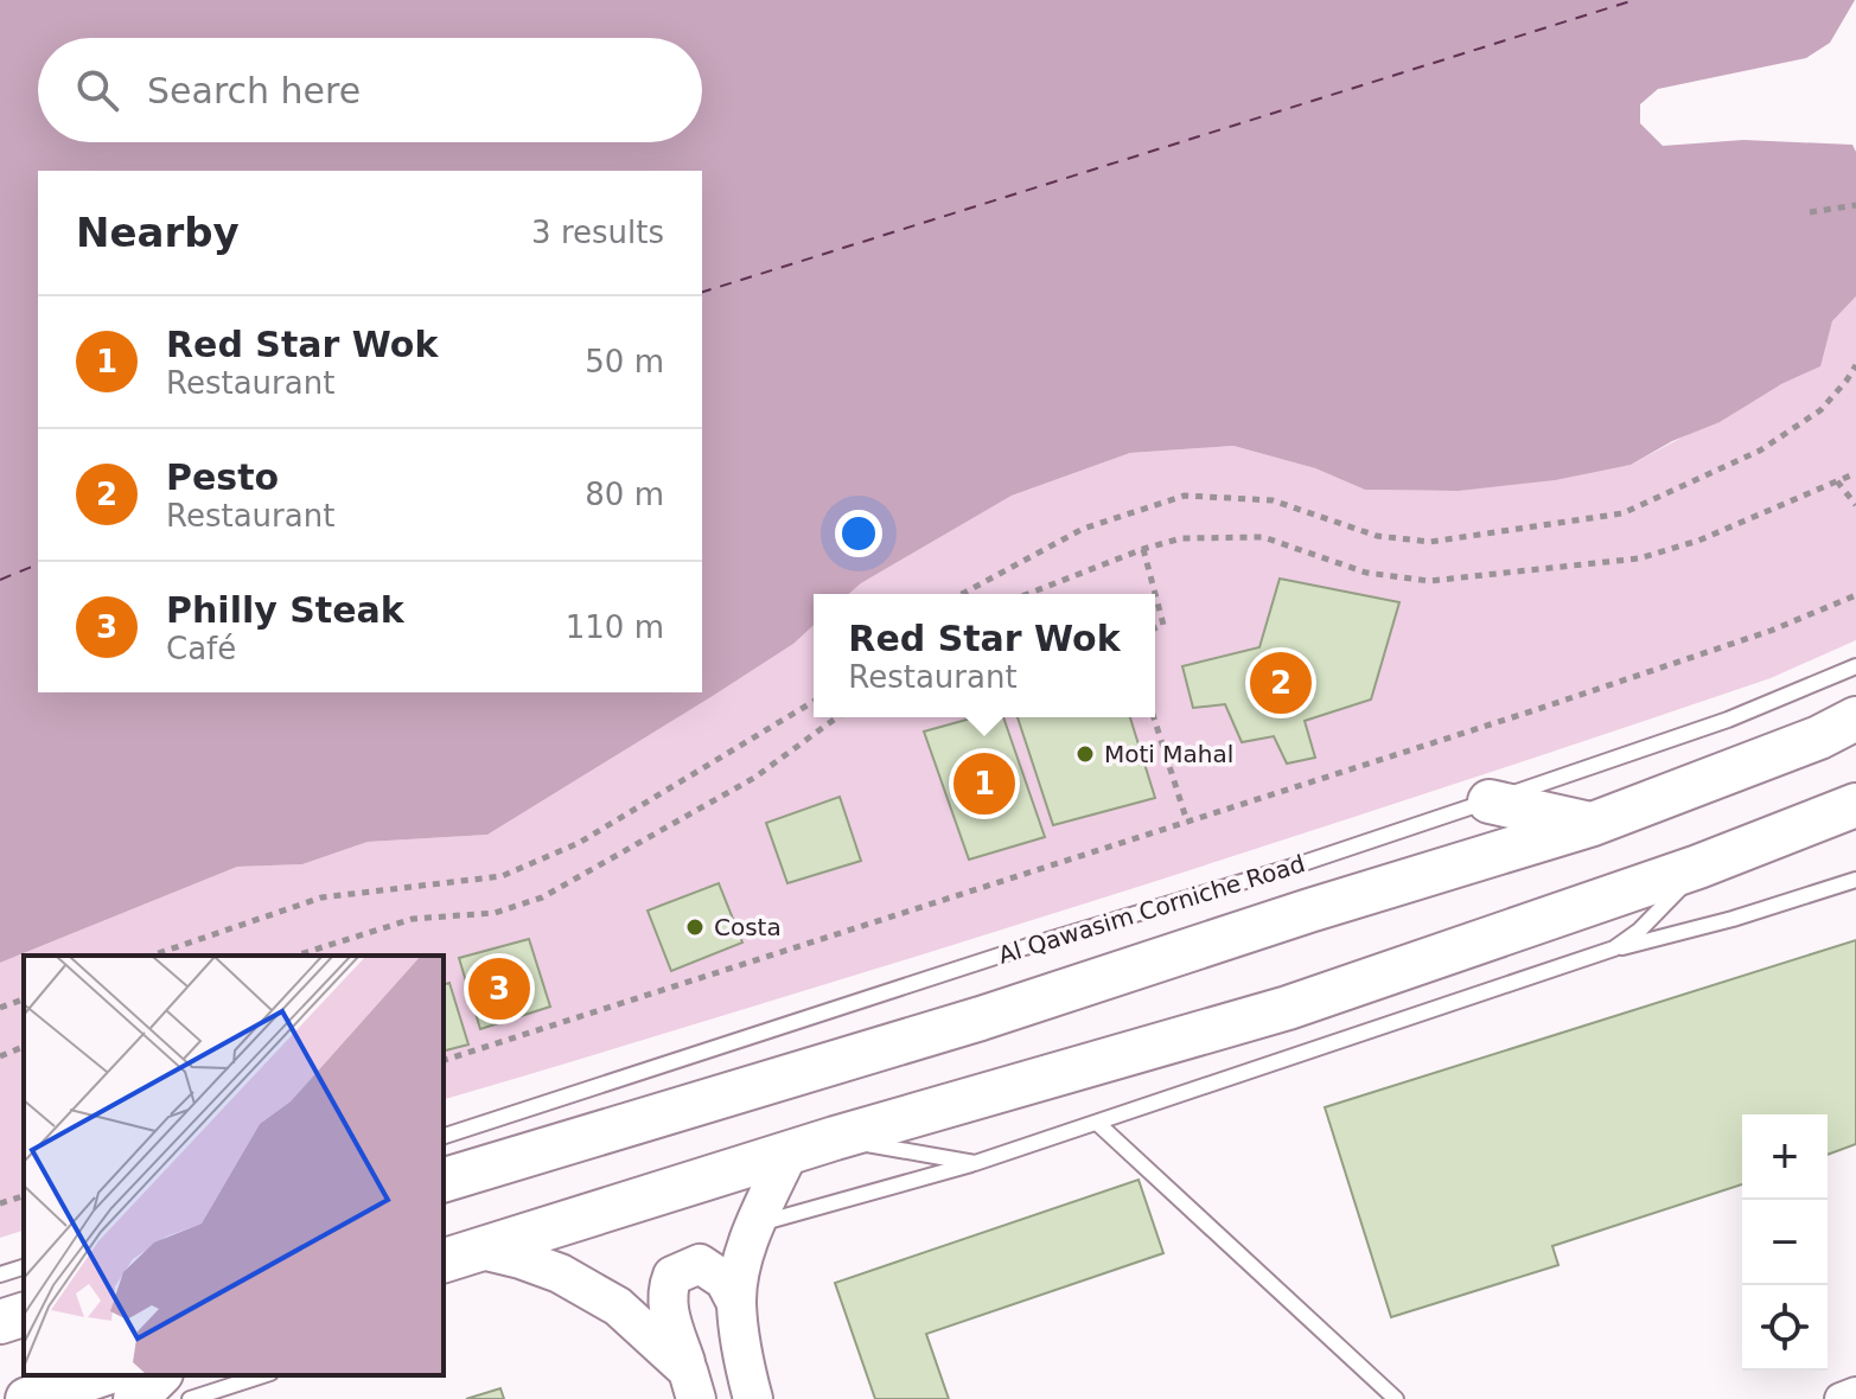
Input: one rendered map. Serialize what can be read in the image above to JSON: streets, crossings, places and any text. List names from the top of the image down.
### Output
{
  "streets": {
    "main road": ["Al Qawasim Corniche Road"]
  },
  "places": ["Moti Mahal", "Costa"],
  "page": {
    "search": "Search here",
    "heading": ["Nearby", "3 results"],
    "list": [
      {
        "mark": "1",
        "name": "Red Star Wok",
        "note": "Restaurant",
        "value": "50 m"
      },
      {
        "mark": "2",
        "name": "Pesto",
        "note": "Restaurant",
        "value": "80 m"
      },
      {
        "mark": "3",
        "name": "Philly Steak",
        "note": "Café",
        "value": "110 m"
      }
    ],
    "popup": ["Red Star Wok", "Restaurant"],
    "pins": ["2", "1", "3"],
    "map_buttons": ["+", "−"]
  }
}
